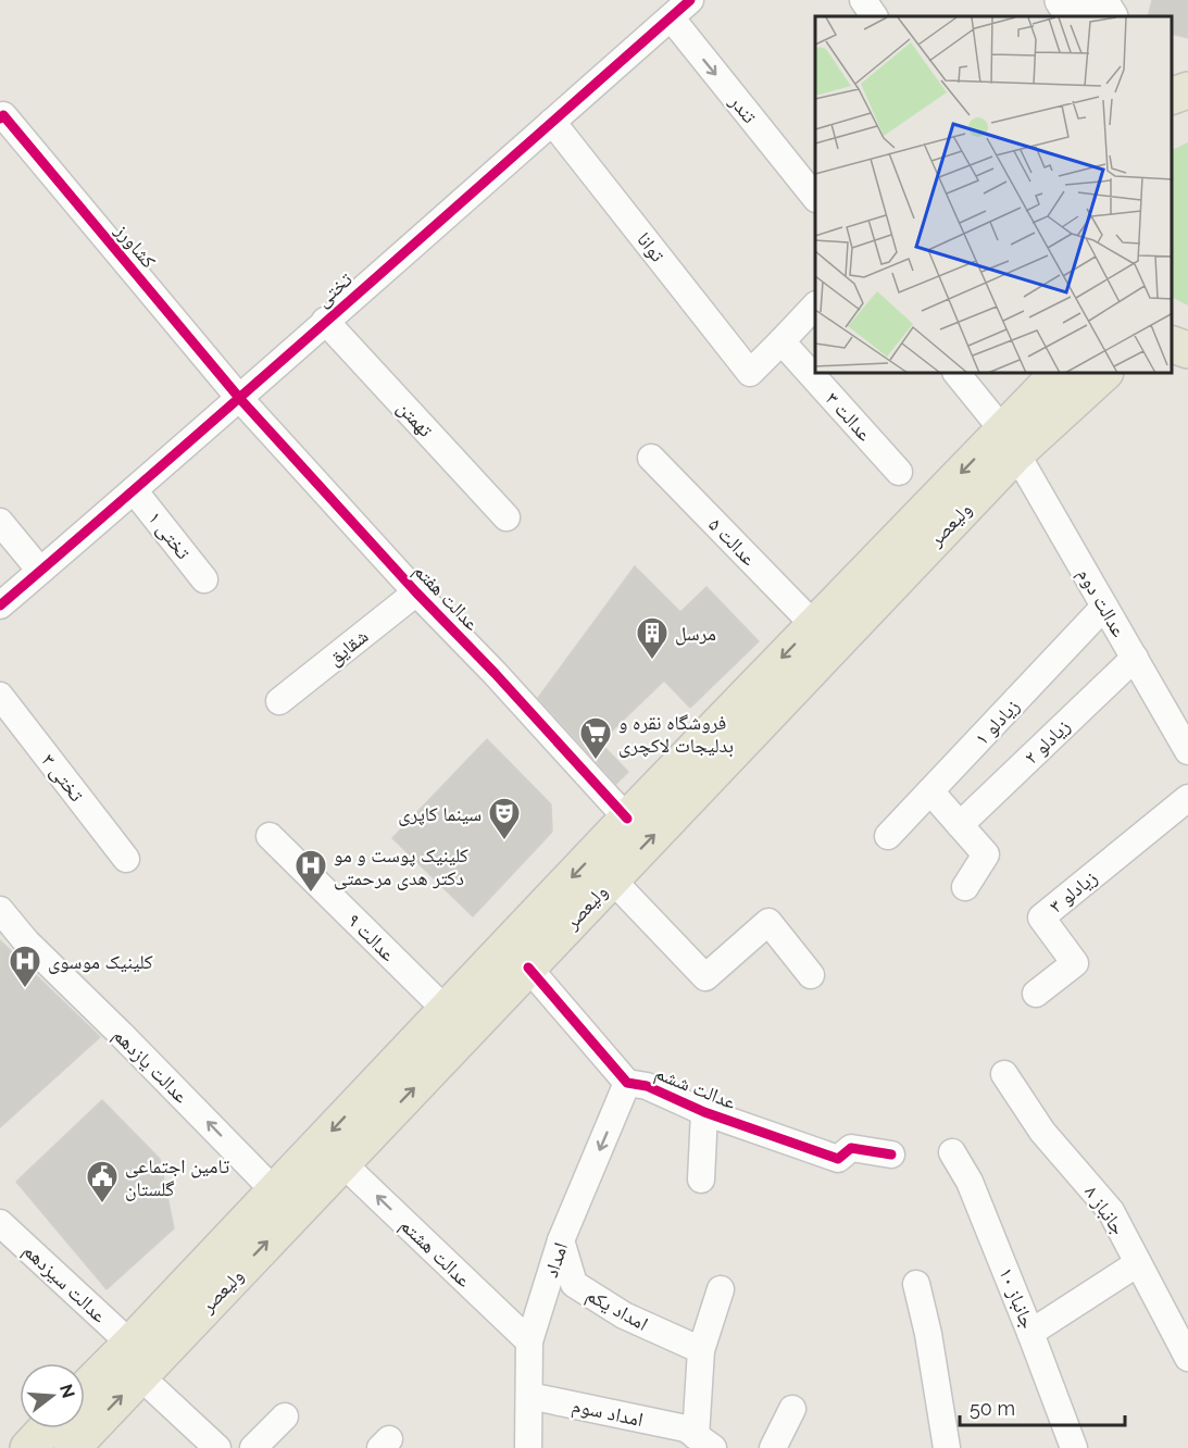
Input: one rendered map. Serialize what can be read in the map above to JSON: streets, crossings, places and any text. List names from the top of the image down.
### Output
{
  "streets": {
    "main road": ["ولیعصر"],
    "street": [
      "تندر",
      "کشاورز",
      "توانا",
      "تختی",
      "عدالت ۳",
      "تهمتن",
      "۱ تختی",
      "عدالت ۵",
      "عدالت هفتم",
      "عدالت دوم",
      "شقایق",
      "زیادلو ۱",
      "زیادلو ۲",
      "تختی ۳",
      "زیادلو ۳",
      "عدالت ۹",
      "عدالت یازدهم",
      "عدالت ششم",
      "جانباز ۸",
      "عدالت هشتم",
      "امداد",
      "عدالت سیزدهم",
      "۱۰ جانباز",
      "امداد یکم",
      "امداد سوم"
    ]
  },
  "crossings": [
    ["تندر", "تختی"],
    ["کشاورز", "تختی"],
    ["کشاورز", "عدالت هفتم"],
    ["توانا", "تختی"],
    ["توانا", "عدالت ۳"],
    ["تختی", "تهمتن"],
    ["تختی", "۱ تختی"],
    ["تختی", "عدالت هفتم"],
    ["ولیعصر", "عدالت ۵"],
    ["ولیعصر", "عدالت هفتم"],
    ["ولیعصر", "عدالت دوم"],
    ["ولیعصر", "عدالت ۹"],
    ["ولیعصر", "عدالت یازدهم"],
    ["ولیعصر", "عدالت ششم"],
    ["ولیعصر", "عدالت هشتم"],
    ["ولیعصر", "عدالت سیزدهم"],
    ["عدالت هفتم", "شقایق"],
    ["عدالت دوم", "زیادلو ۱"],
    ["عدالت دوم", "زیادلو ۲"],
    ["عدالت ششم", "امداد"],
    ["عدالت هشتم", "امداد"],
    ["امداد", "امداد یکم"],
    ["امداد", "امداد سوم"]
  ],
  "one_way": ["تندر", "عدالت یازدهم", "عدالت هشتم"],
  "places": {
    "building": ["مرسل"],
    "supermarket": ["فروشگاه نقره و بدلیجات لاکچری"],
    "theatre": ["سینما کاپری"],
    "hospital": ["کلینیک پوست و مو دکتر هدی مرحمتی", "کلینیک موسوی"],
    "public building": ["تامین اجتماعی گلستان"]
  },
  "scale_bar": "50 m",
  "north": "right"
}
